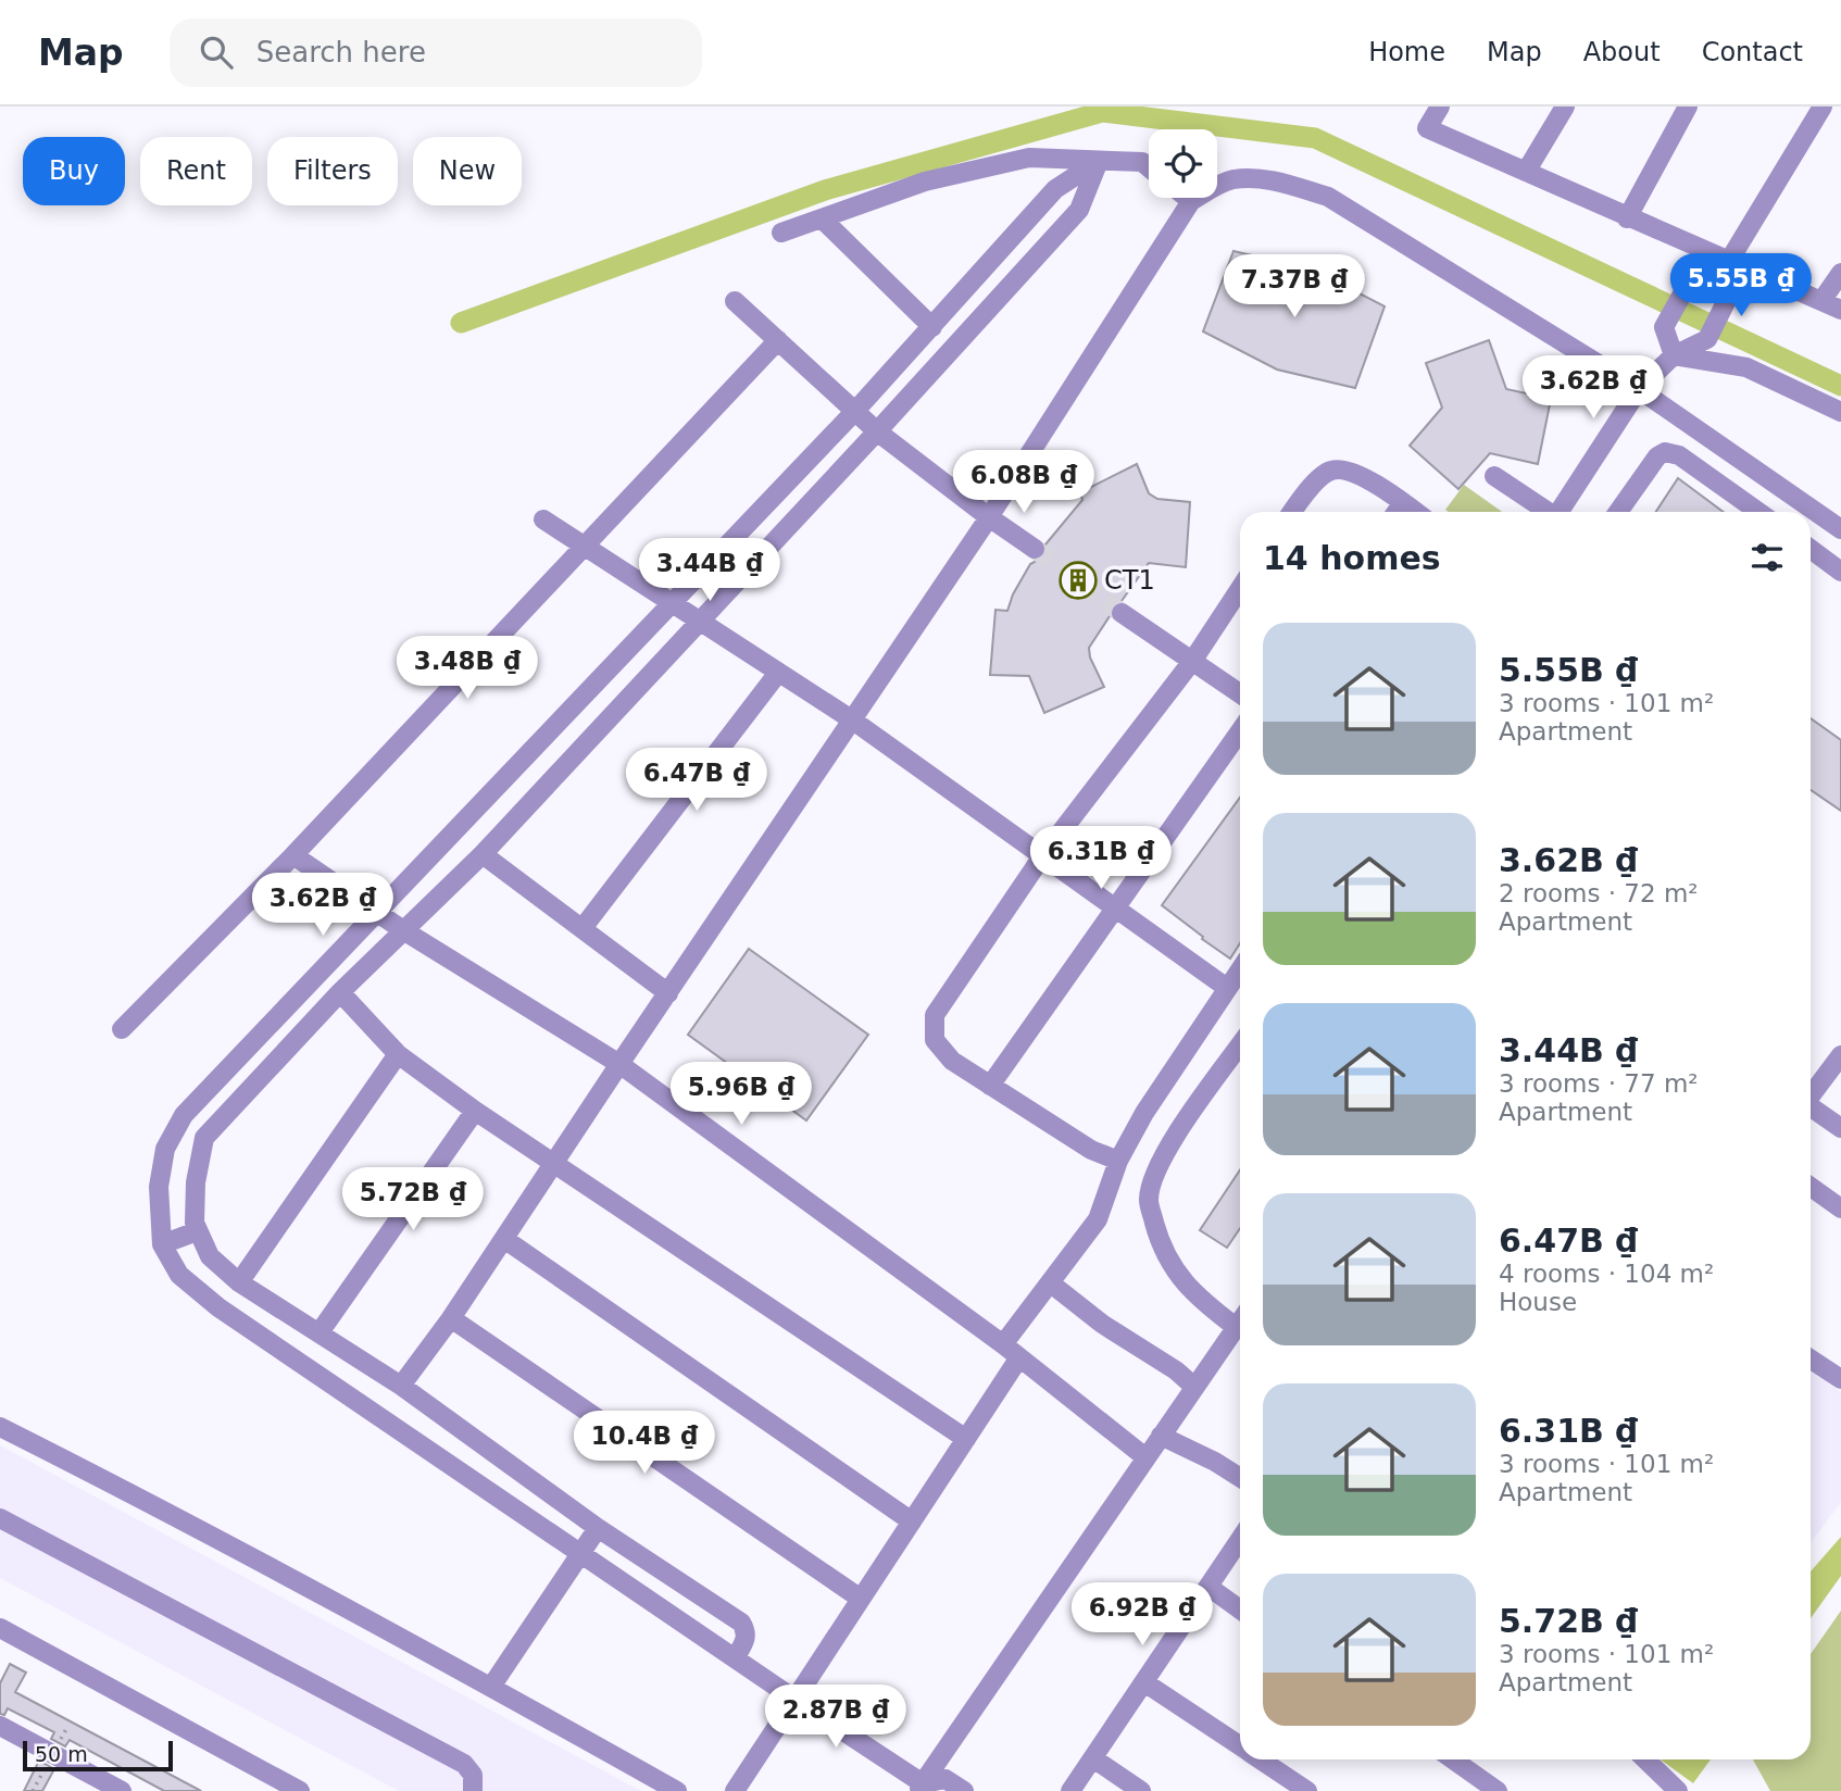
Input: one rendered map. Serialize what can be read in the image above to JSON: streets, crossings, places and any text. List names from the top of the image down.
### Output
{
  "places": {
    "building": ["CT1"]
  },
  "scale_bar": "50 m",
  "page": {
    "header": "Map",
    "search": "Search here",
    "nav": [
      "Home",
      "Map",
      "About",
      "Contact"
    ],
    "chip": [
      "Buy",
      "Rent",
      "Filters",
      "New"
    ],
    "price": [
      "5.55B ₫",
      "7.37B ₫",
      "3.62B ₫",
      "6.08B ₫",
      "3.44B ₫",
      "3.48B ₫",
      "6.47B ₫",
      "6.31B ₫",
      "3.62B ₫",
      "5.96B ₫",
      "5.72B ₫",
      "10.4B ₫",
      "6.92B ₫",
      "2.87B ₫"
    ],
    "heading": "14 homes",
    "list": [
      {
        "name": "5.55B ₫",
        "note": "3 rooms · 101 m² · Apartment"
      },
      {
        "name": "3.62B ₫",
        "note": "2 rooms · 72 m² · Apartment"
      },
      {
        "name": "3.44B ₫",
        "note": "3 rooms · 77 m² · Apartment"
      },
      {
        "name": "6.47B ₫",
        "note": "4 rooms · 104 m² · House"
      },
      {
        "name": "6.31B ₫",
        "note": "3 rooms · 101 m² · Apartment"
      },
      {
        "name": "5.72B ₫",
        "note": "3 rooms · 101 m² · Apartment"
      }
    ],
    "scale": "50 m"
  }
}
